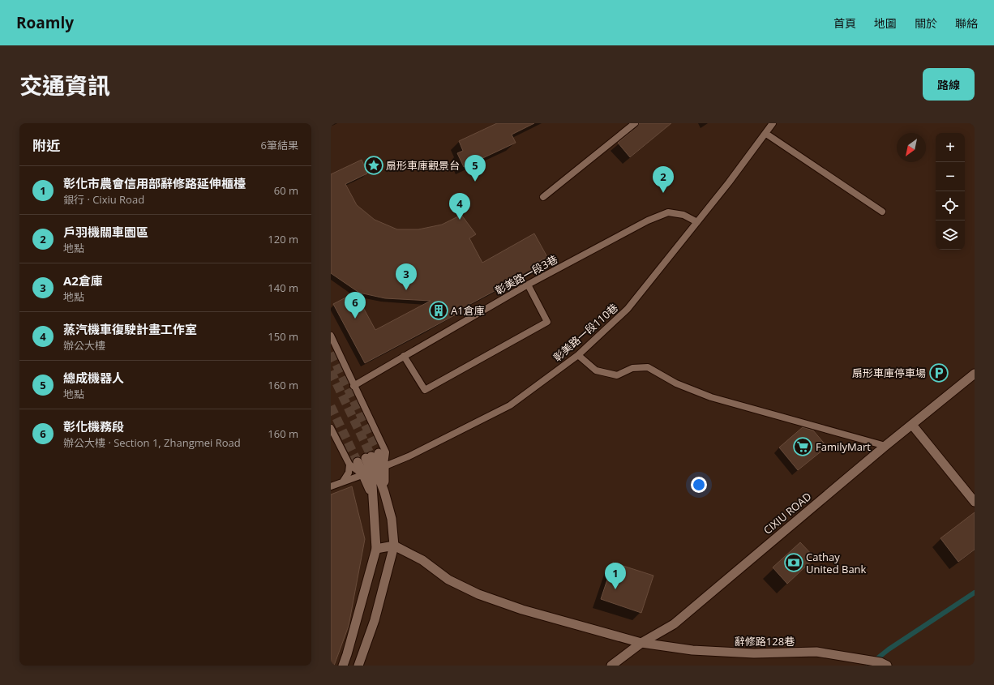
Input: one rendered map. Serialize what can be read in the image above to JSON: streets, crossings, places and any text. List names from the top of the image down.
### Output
{
  "streets": {
    "street": ["CIXIU ROAD", "辭修路128巷"],
    "lane": ["彰美路一段3巷", "彰美路一段110巷"]
  },
  "crossings": [
    ["彰美路一段3巷", "彰美路一段110巷"],
    ["CIXIU ROAD", "辭修路128巷"]
  ],
  "places": {
    "place": ["扇形車庫觀景台"],
    "building": ["A1倉庫"],
    "parking": ["扇形車庫停車場"],
    "supermarket": ["FamilyMart"],
    "bank": ["Cathay United Bank"]
  },
  "north": "bottom left",
  "page": {
    "header": "Roamly",
    "nav": [
      "首頁",
      "地圖",
      "關於",
      "聯絡"
    ],
    "title": "交通資訊",
    "buttons": "路線",
    "heading": ["附近", "6筆結果"],
    "map_buttons": ["+", "−"],
    "pins": [
      "5",
      "2",
      "4",
      "3",
      "6",
      "1"
    ],
    "list": [
      {
        "mark": "1",
        "name": "彰化市農會信用部辭修路延伸櫃檯",
        "note": "銀行 · Cixiu Road",
        "value": "60 m"
      },
      {
        "mark": "2",
        "name": "戶羽機關車園區",
        "note": "地點",
        "value": "120 m"
      },
      {
        "mark": "3",
        "name": "A2倉庫",
        "note": "地點",
        "value": "140 m"
      },
      {
        "mark": "4",
        "name": "蒸汽機車復駛計畫工作室",
        "note": "辦公大樓",
        "value": "150 m"
      },
      {
        "mark": "5",
        "name": "總成機器人",
        "note": "地點",
        "value": "160 m"
      },
      {
        "mark": "6",
        "name": "彰化機務段",
        "note": "辦公大樓 · Section 1, Zhangmei Road",
        "value": "160 m"
      }
    ]
  }
}
